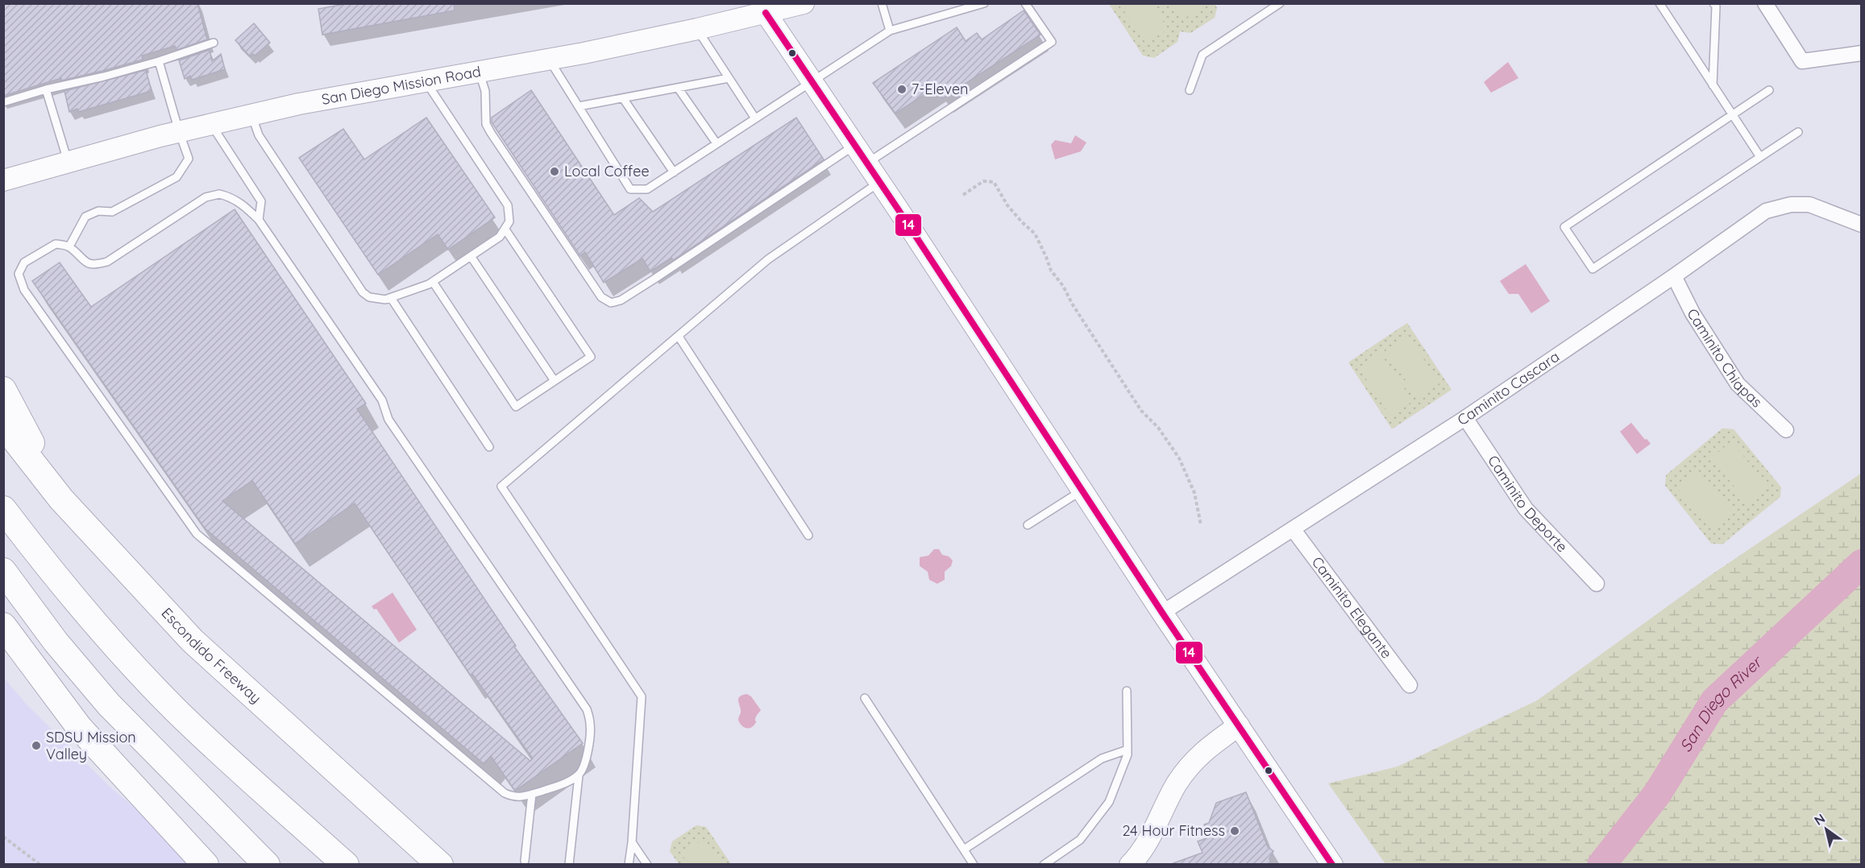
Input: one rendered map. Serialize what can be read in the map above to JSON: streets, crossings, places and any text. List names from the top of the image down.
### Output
{
  "streets": {
    "highway": ["Escondido Freeway"],
    "main road": ["San Diego Mission Road"],
    "street": [
      "Caminito Chiapas",
      "Caminito Cascara",
      "Caminito Deporte",
      "Caminito Elegante"
    ]
  },
  "crossings": [
    ["Caminito Chiapas", "Caminito Cascara"],
    ["Caminito Cascara", "Caminito Deporte"],
    ["Caminito Cascara", "Caminito Elegante"]
  ],
  "water": ["San Diego River"],
  "places": [
    "7-Eleven",
    "Local Coffee",
    "SDSU Mission Valley",
    "24 Hour Fitness"
  ],
  "lines": ["transit line 14"],
  "north": "top left"
}
